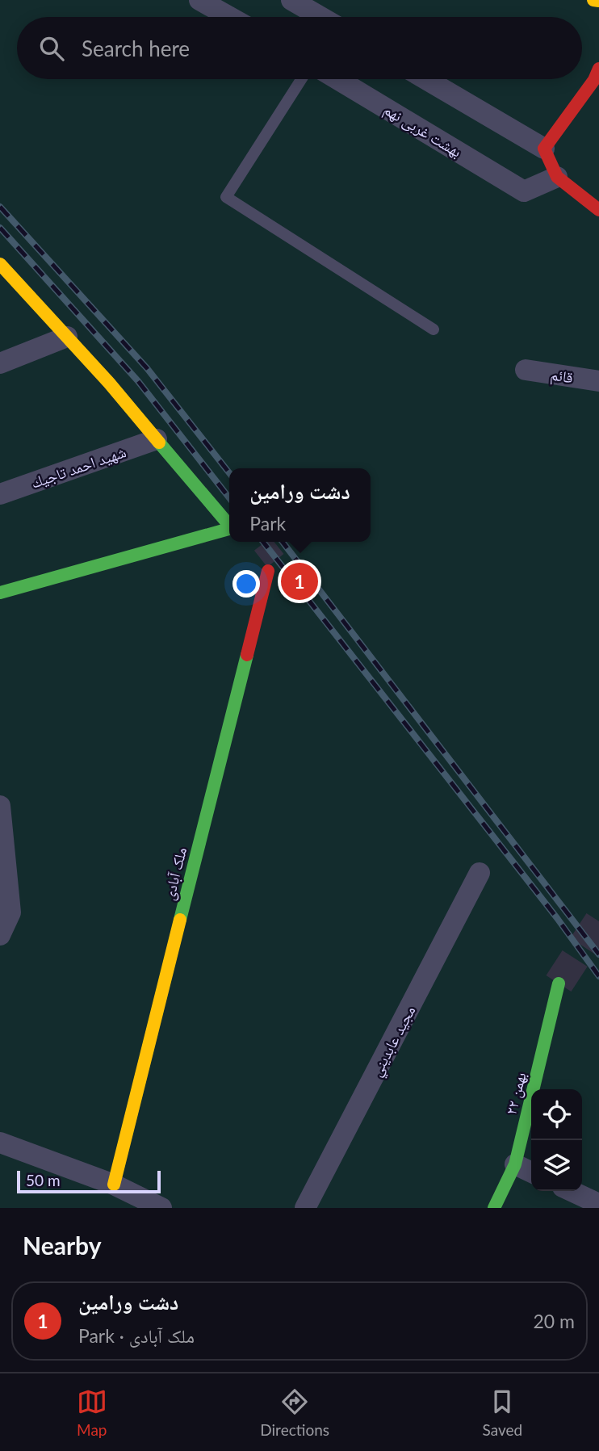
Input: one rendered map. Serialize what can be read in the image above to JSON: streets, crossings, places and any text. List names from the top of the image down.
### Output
{
  "streets": {
    "street": [
      "بهشت غربی نهم",
      "قائم",
      "شهيد احمد تاجيك",
      "ملک آبادی",
      "مجيد عابديني",
      "۲۲ بهمن"
    ]
  },
  "scale_bar": "50 m",
  "page": {
    "search": "Search here",
    "popup": ["دشت ورامین", "Park"],
    "pins": "1",
    "scale": "50 m",
    "heading": "Nearby",
    "list": [
      {
        "mark": "1",
        "name": "دشت ورامین",
        "note": "Park · ملک آبادی",
        "value": "20 m"
      }
    ],
    "nav": ["Map", "Directions", "Saved"]
  }
}
